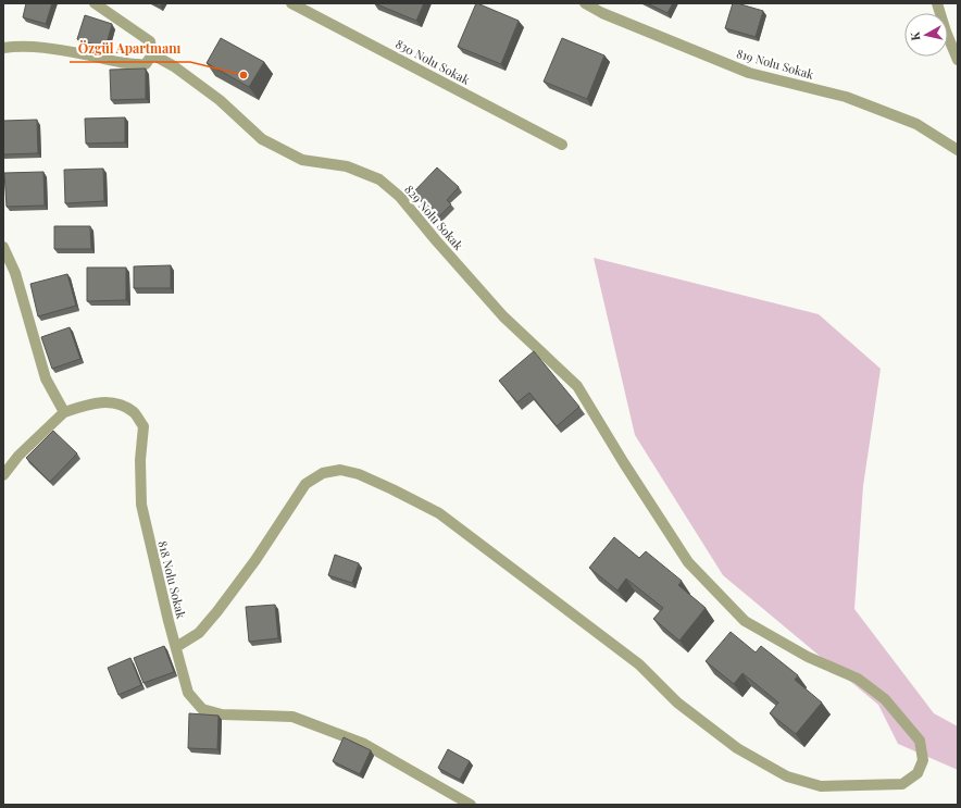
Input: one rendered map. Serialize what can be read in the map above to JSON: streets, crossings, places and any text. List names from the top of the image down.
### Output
{
  "streets": {
    "street": [
      "830 Nolu Sokak",
      "819 Nolu Sokak",
      "829 Nolu Sokak",
      "818 Nolu Sokak"
    ]
  },
  "crossings": [
    ["829 Nolu Sokak", "818 Nolu Sokak"]
  ],
  "places": ["Özgül Apartmanı"],
  "north": "left"
}
